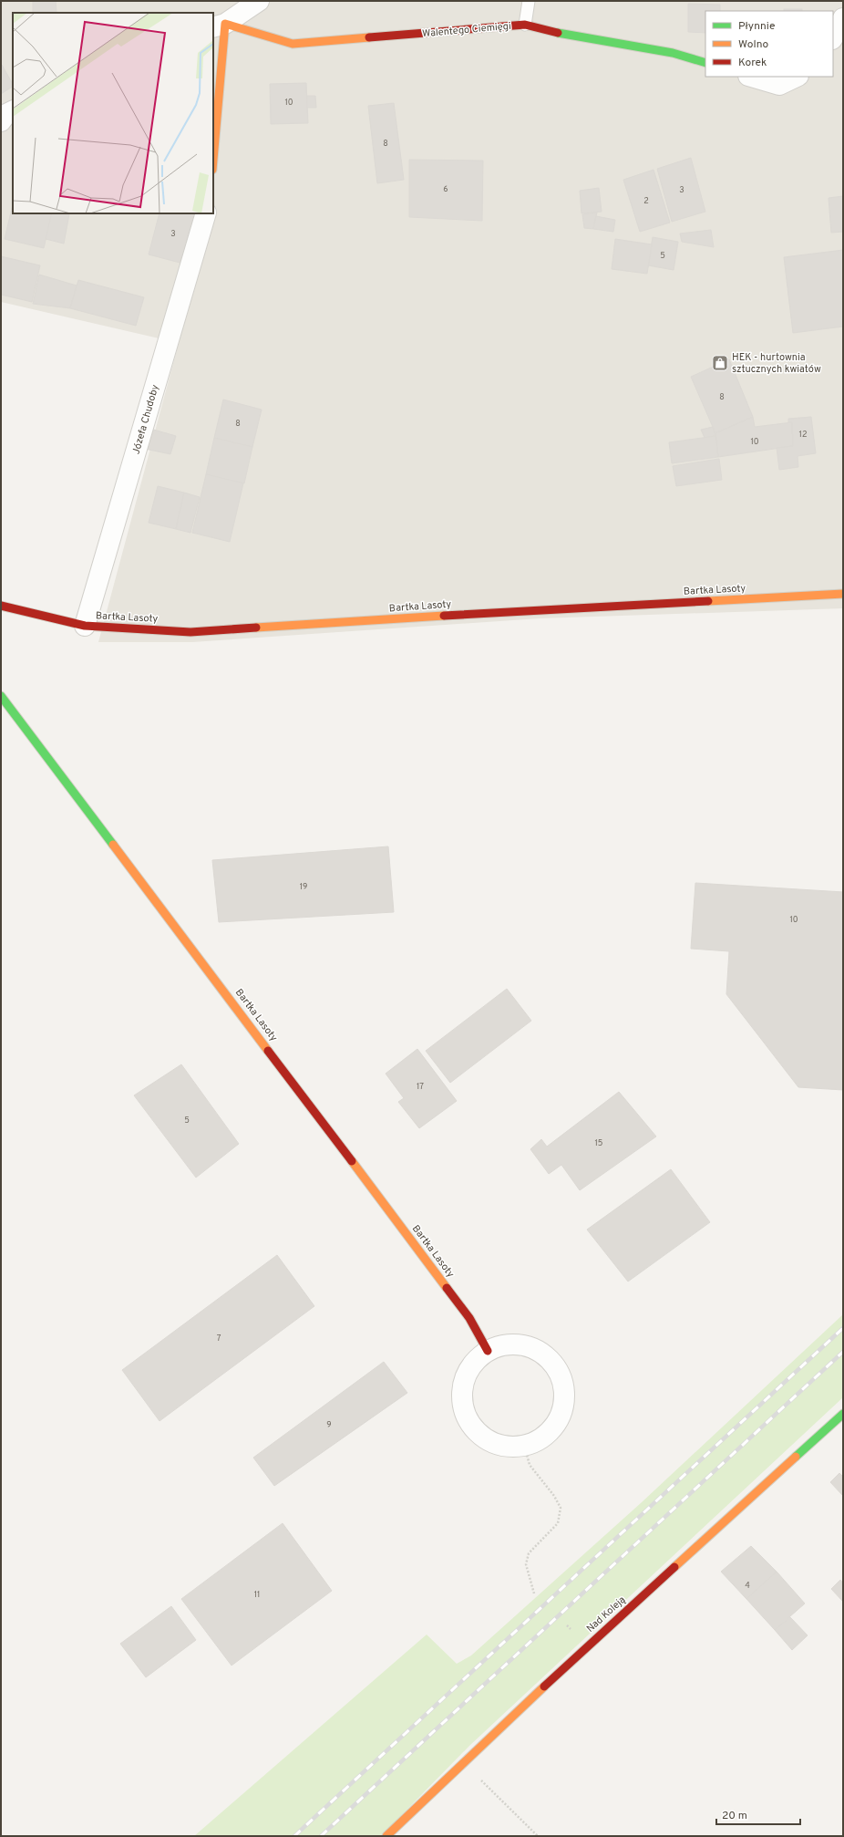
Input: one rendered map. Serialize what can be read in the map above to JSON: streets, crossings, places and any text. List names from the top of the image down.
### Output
{
  "streets": {
    "street": [
      "Walentego Ciemięgi",
      "Józefa Chudoby",
      "Bartka Lasoty",
      "Nad Koleją"
    ]
  },
  "crossings": [
    ["Józefa Chudoby", "Bartka Lasoty"]
  ],
  "places": {
    "shop": ["HEK - hurtownia sztucznych kwiatów"]
  },
  "house_numbers": [
    "10",
    "8",
    "6",
    "3",
    "2",
    "3",
    "5",
    "8",
    "8",
    "12",
    "10",
    "19",
    "10",
    "17",
    "5",
    "15",
    "7",
    "9",
    "4",
    "11"
  ],
  "legend": ["Płynnie", "Wolno", "Korek"],
  "scale_bar": "20 m"
}
